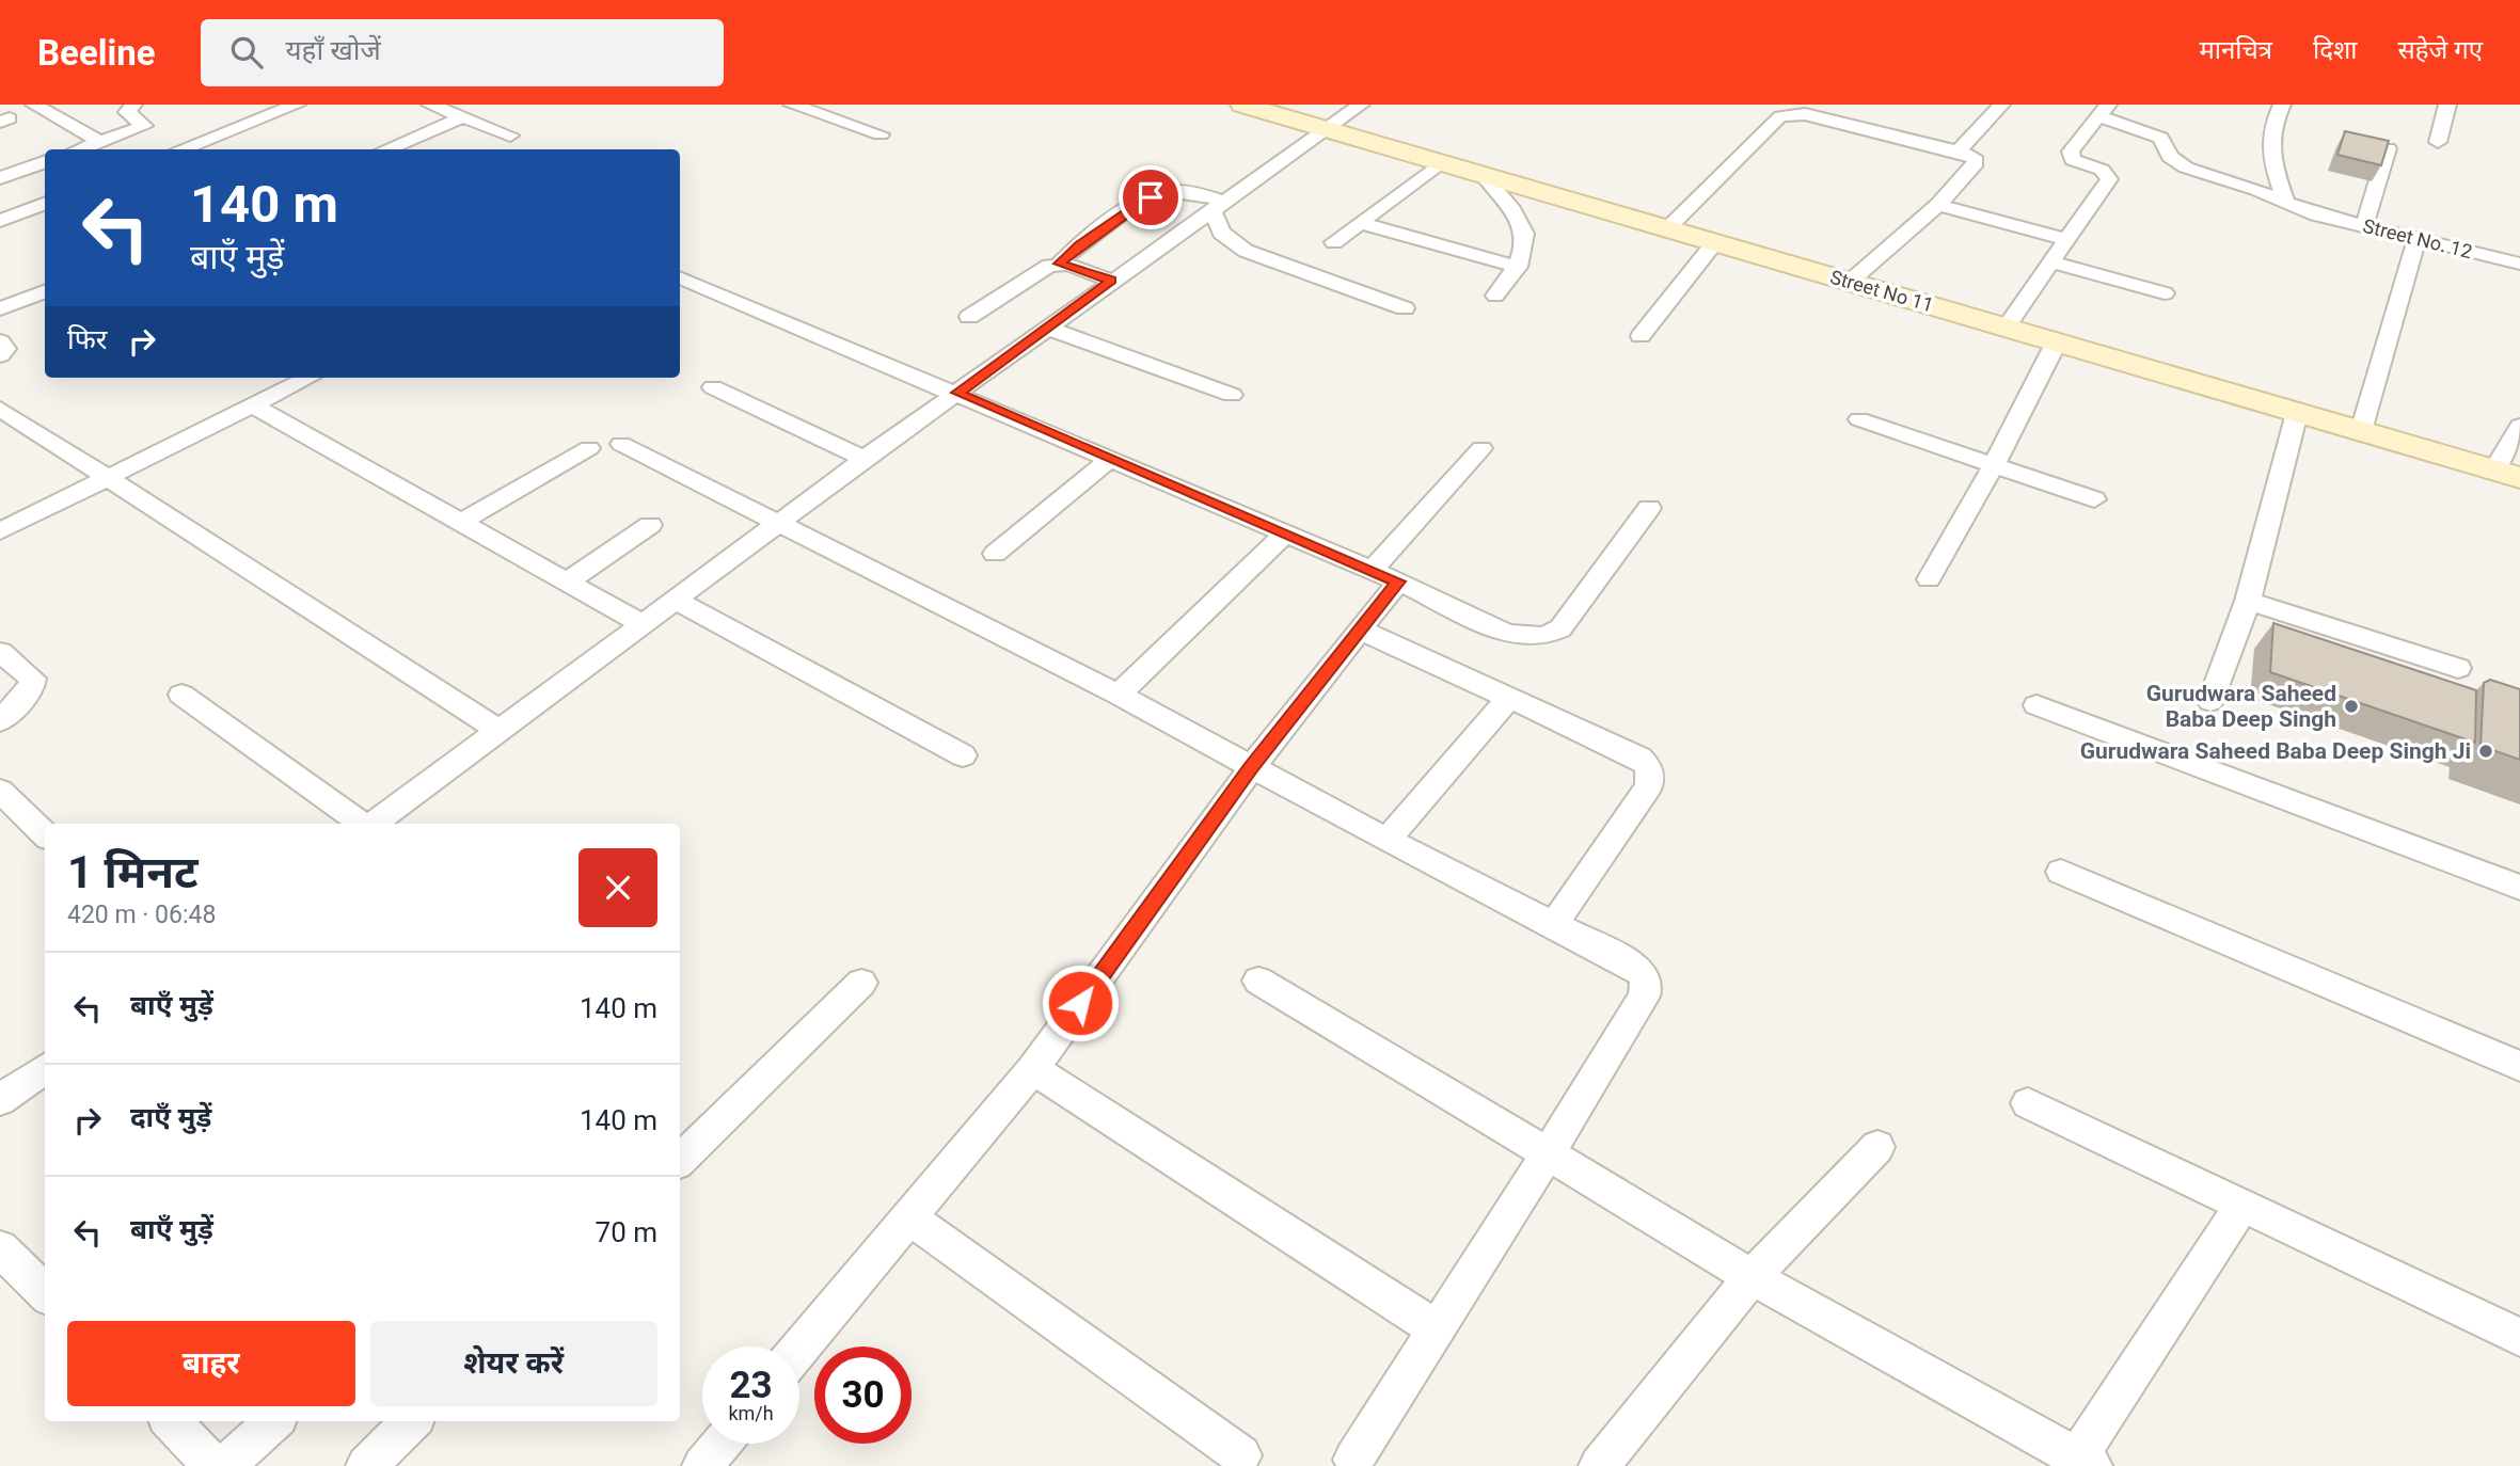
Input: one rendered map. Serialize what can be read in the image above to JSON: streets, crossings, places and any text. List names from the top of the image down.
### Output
{
  "streets": {
    "street": ["Street No. 12", "Street No 11"]
  },
  "places": ["Gurudwara Saheed Baba Deep Singh", "Gurudwara Saheed Baba Deep Singh Ji"],
  "page": {
    "header": "Beeline",
    "search": "यहाँ खोजें",
    "nav": ["मानचित्र", "दिशा", "सहेजे गए"],
    "turn": ["140 m", "बाएँ मुड़ें"],
    "then": "फिर",
    "heading": ["1 मिनट", "420 m · 06:48"],
    "list": [
      {
        "name": "बाएँ मुड़ें",
        "value": "140 m"
      },
      {
        "name": "दाएँ मुड़ें",
        "value": "140 m"
      },
      {
        "name": "बाएँ मुड़ें",
        "value": "70 m"
      }
    ],
    "buttons": ["बाहर", "शेयर करें"],
    "speed": "23 km/h",
    "limit": "30"
  }
}
